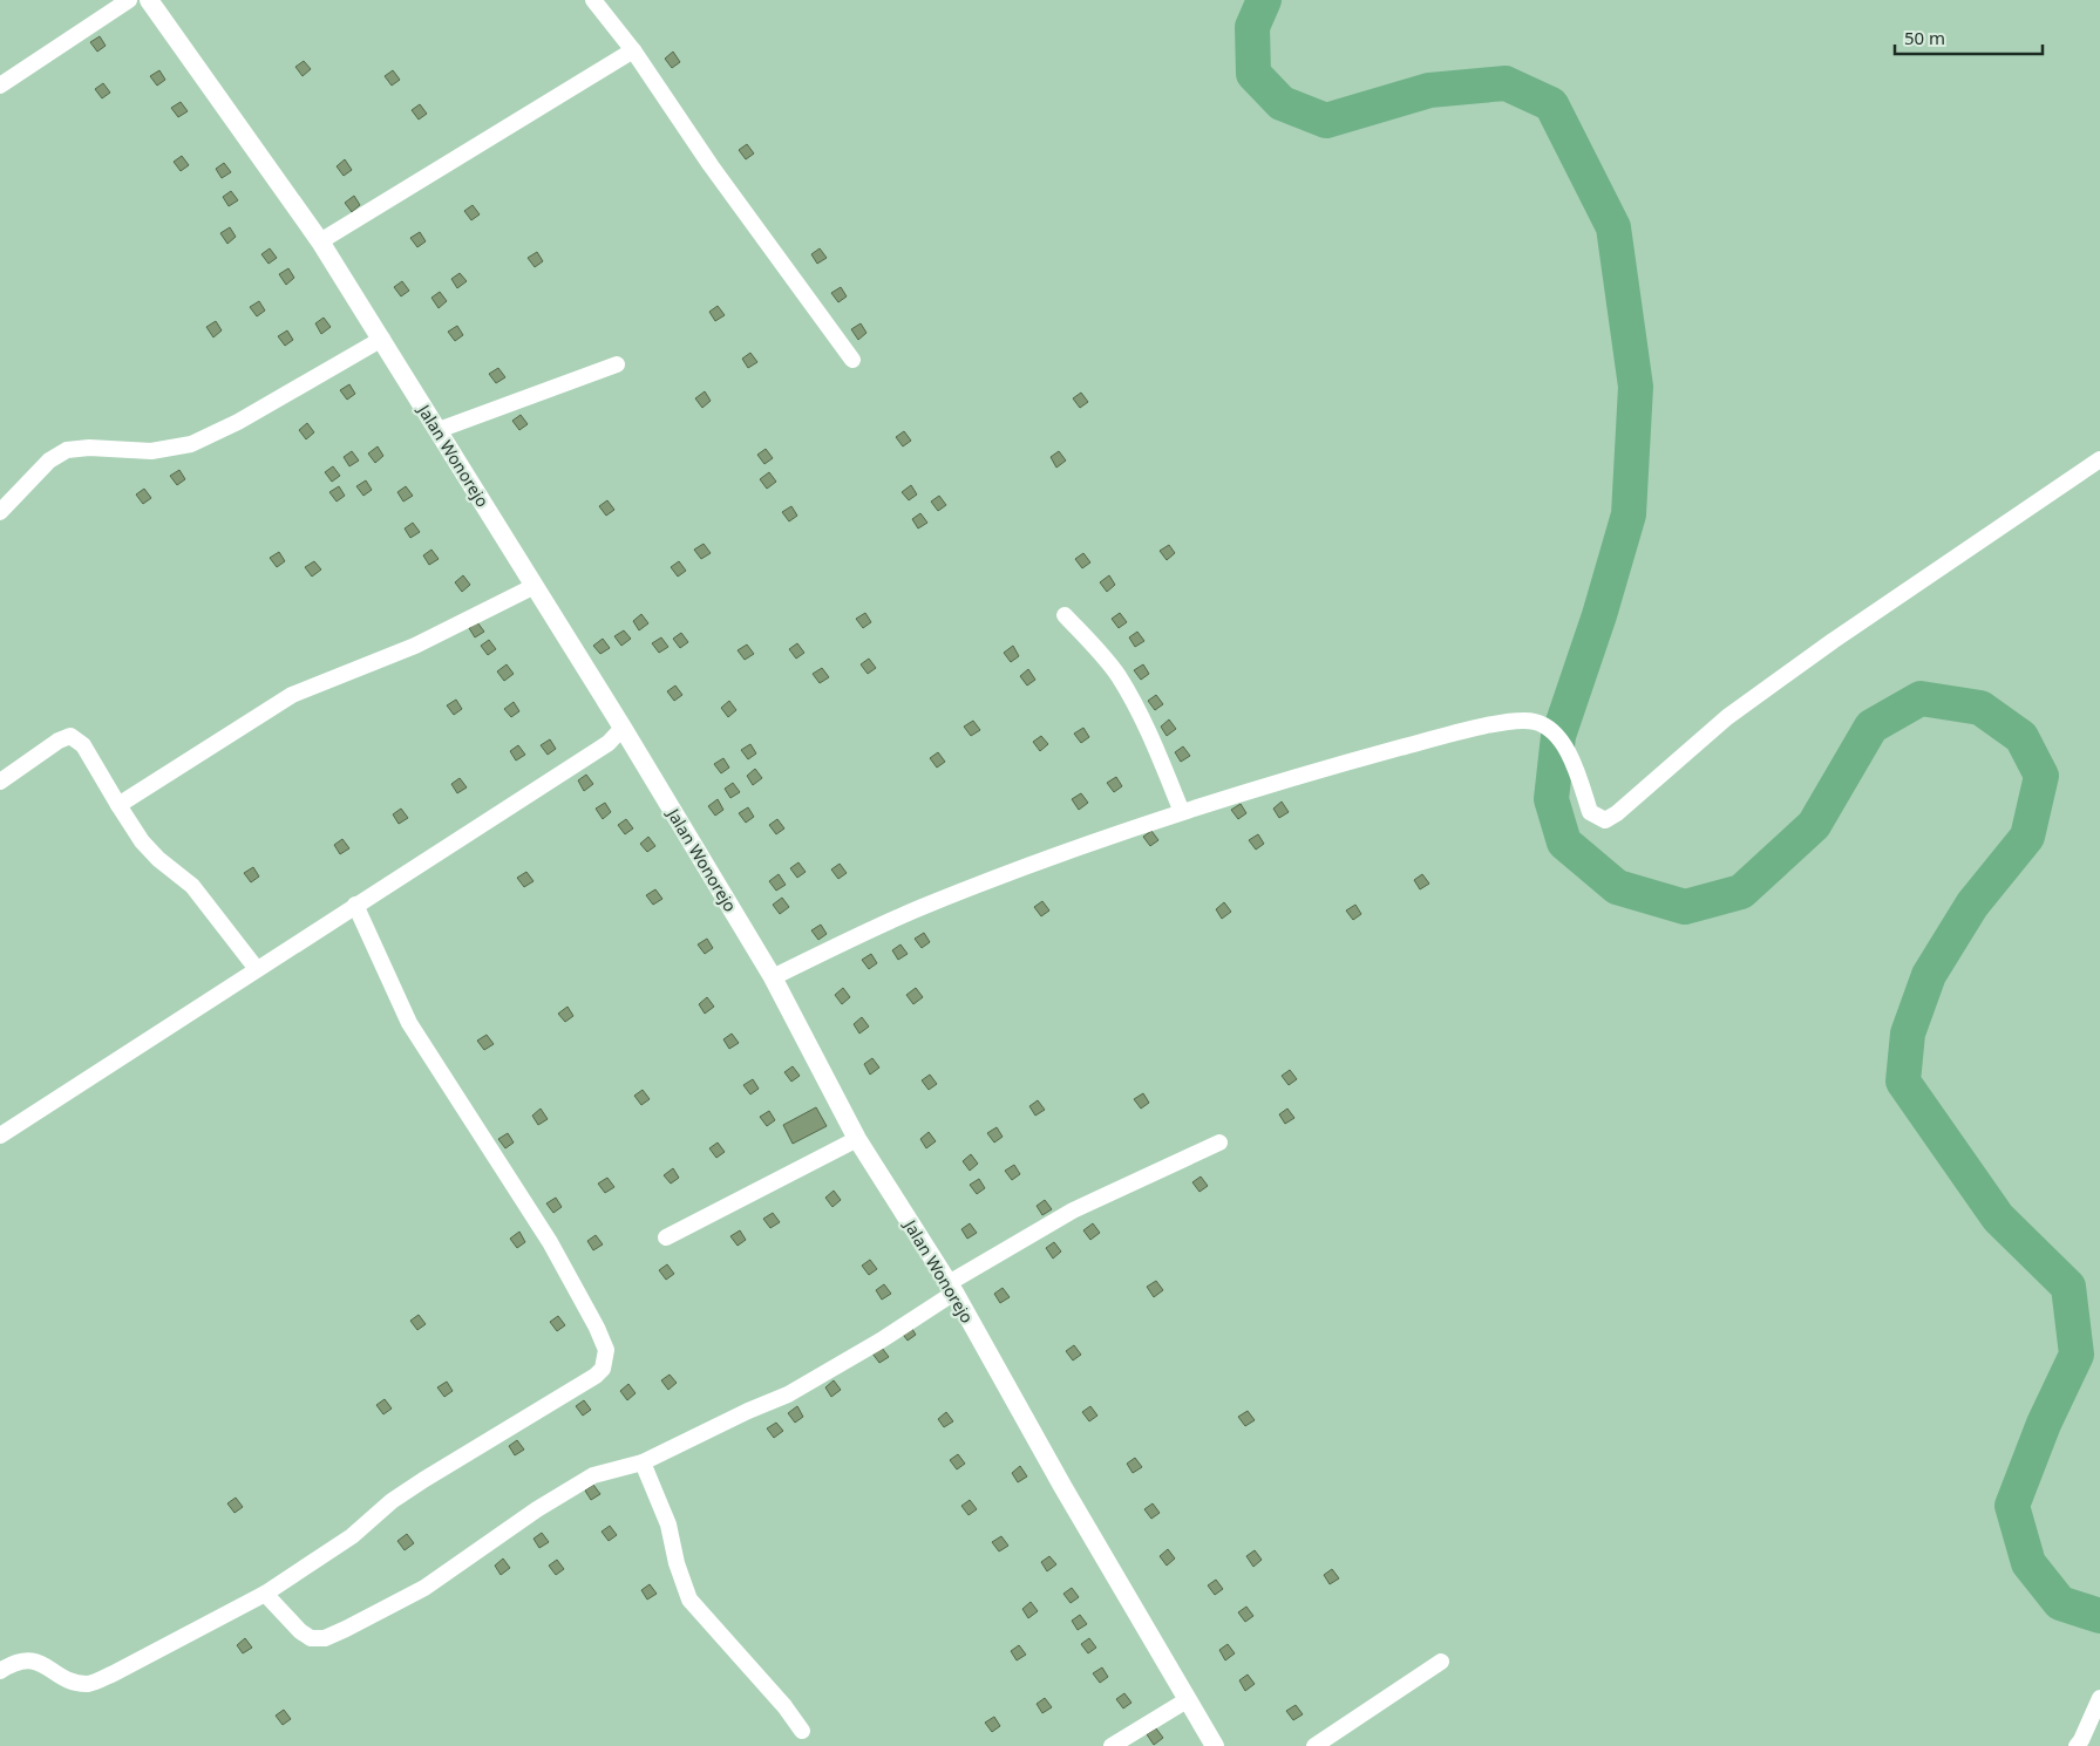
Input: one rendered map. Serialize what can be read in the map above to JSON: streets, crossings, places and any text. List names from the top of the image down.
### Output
{
  "streets": {
    "street": ["Jalan Wonorejo"]
  },
  "scale_bar": "50 m"
}
